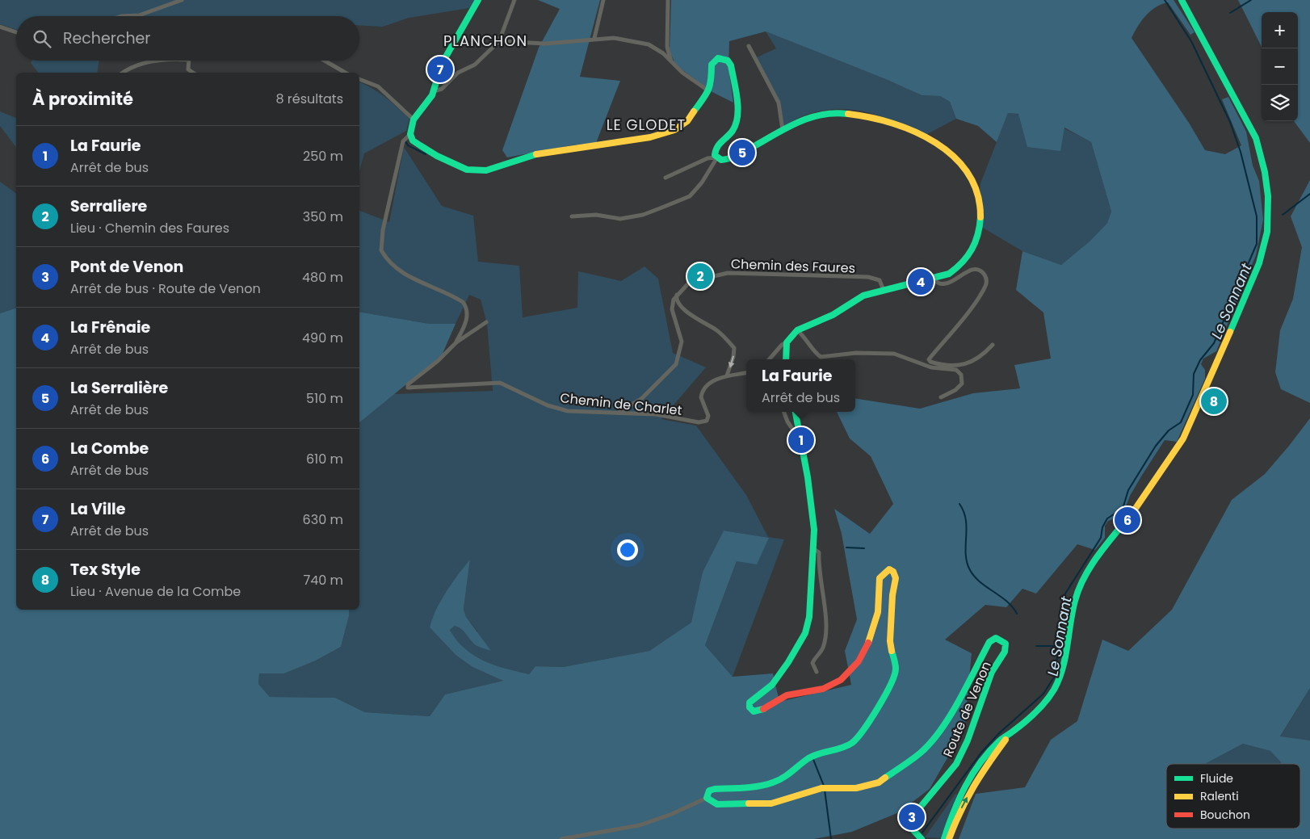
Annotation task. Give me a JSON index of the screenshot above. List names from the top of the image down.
{
  "streets": {
    "street": ["Chemin des Faures", "Chemin de Charlet", "Route de Venon"]
  },
  "districts": ["PLANCHON", "LE GLODET"],
  "water": ["Le Sonnant"],
  "legend": ["Fluide", "Ralenti", "Bouchon"],
  "page": {
    "map_buttons": ["+", "−"],
    "search": "Rechercher",
    "pins": [
      "7",
      "5",
      "2",
      "4",
      "8",
      "1",
      "6",
      "3"
    ],
    "heading": ["À proximité", "8 résultats"],
    "list": [
      {
        "mark": "1",
        "name": "La Faurie",
        "note": "Arrêt de bus",
        "value": "250 m"
      },
      {
        "mark": "2",
        "name": "Serraliere",
        "note": "Lieu · Chemin des Faures",
        "value": "350 m"
      },
      {
        "mark": "3",
        "name": "Pont de Venon",
        "note": "Arrêt de bus · Route de Venon",
        "value": "480 m"
      },
      {
        "mark": "4",
        "name": "La Frênaie",
        "note": "Arrêt de bus",
        "value": "490 m"
      },
      {
        "mark": "5",
        "name": "La Serralière",
        "note": "Arrêt de bus",
        "value": "510 m"
      },
      {
        "mark": "6",
        "name": "La Combe",
        "note": "Arrêt de bus",
        "value": "610 m"
      },
      {
        "mark": "7",
        "name": "La Ville",
        "note": "Arrêt de bus",
        "value": "630 m"
      },
      {
        "mark": "8",
        "name": "Tex Style",
        "note": "Lieu · Avenue de la Combe",
        "value": "740 m"
      }
    ],
    "popup": ["La Faurie", "Arrêt de bus"]
  }
}
